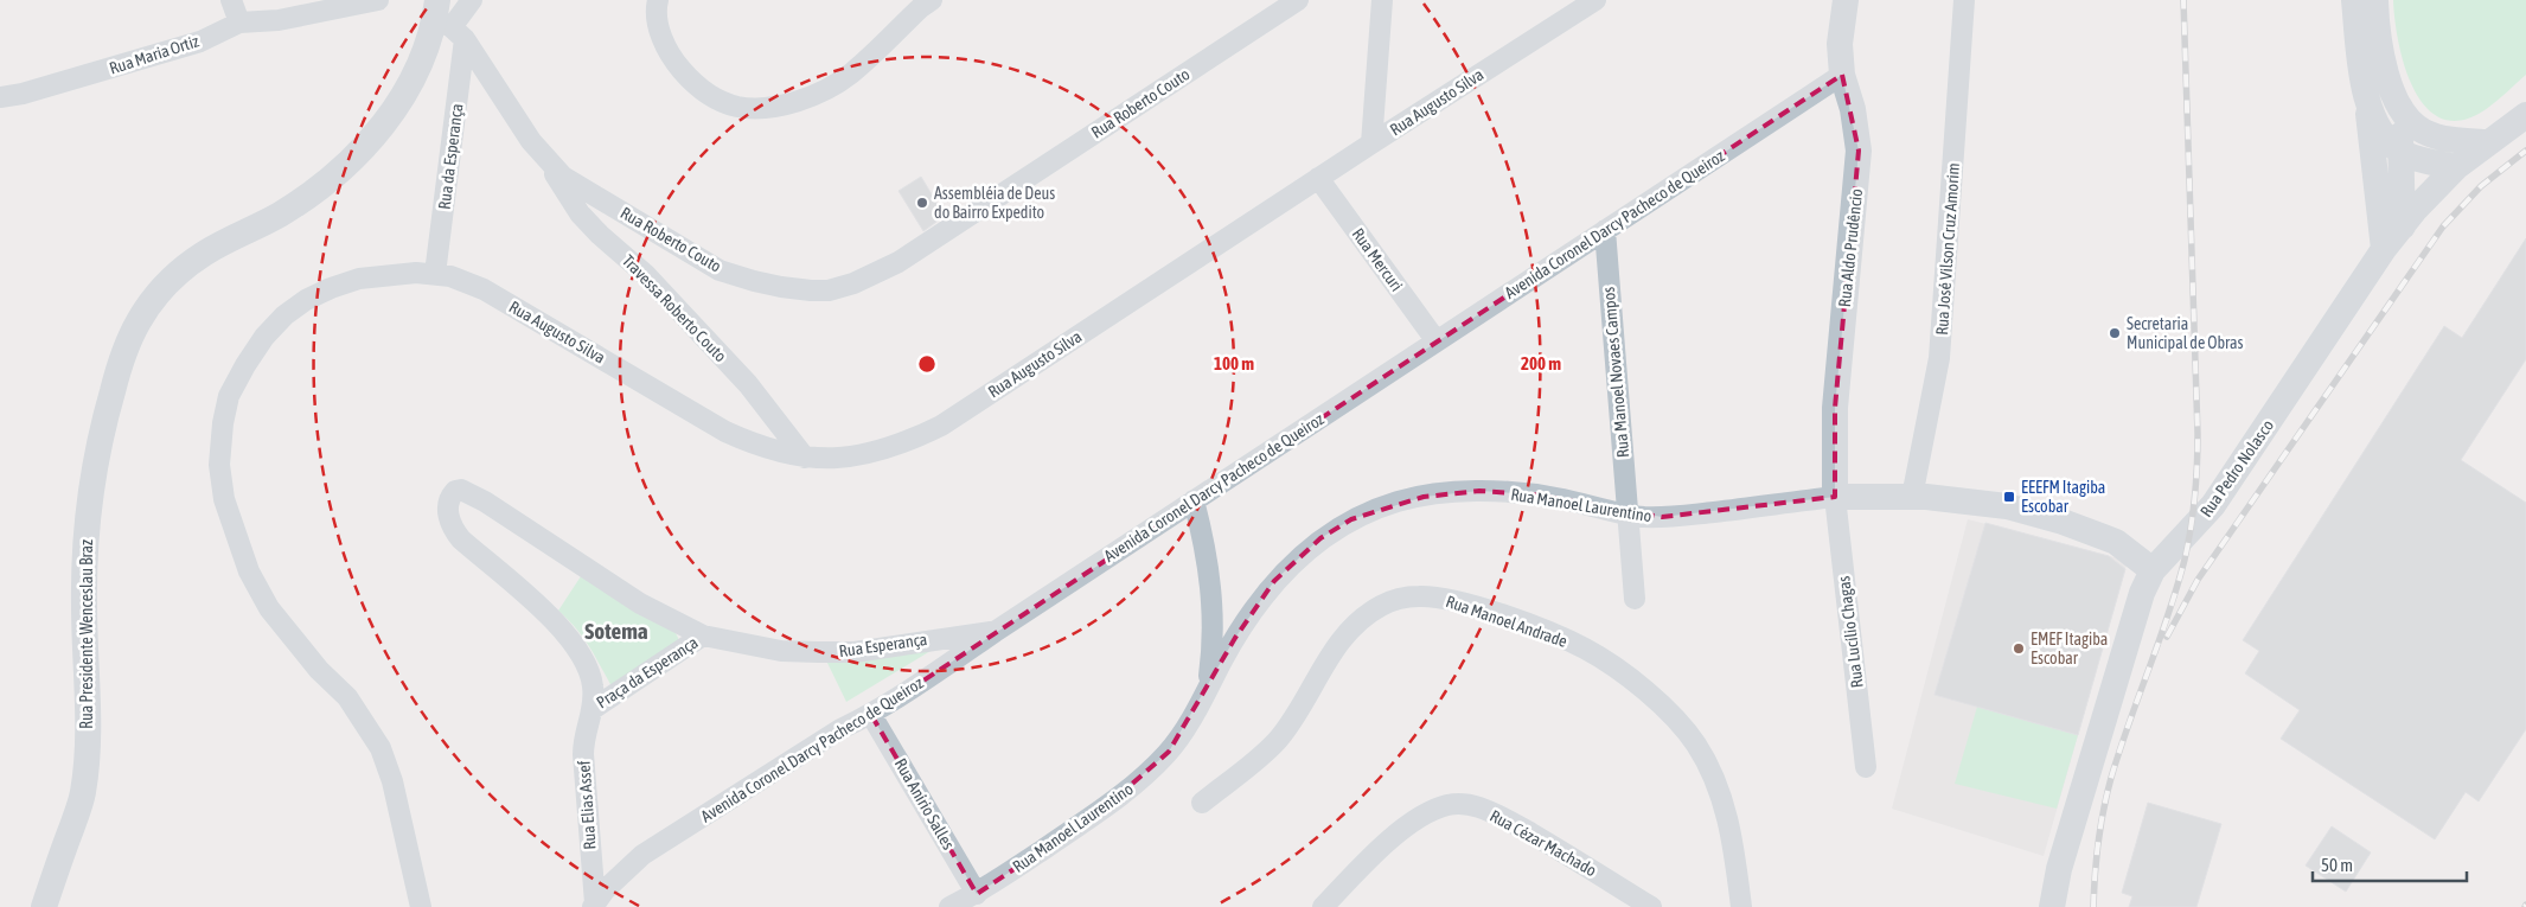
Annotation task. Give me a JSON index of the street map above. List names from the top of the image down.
{
  "streets": {
    "street": [
      "Rua Maria Ortiz",
      "Rua Augusto Silva",
      "Rua Roberto Couto",
      "Rua da Esperança",
      "Avenida Coronel Darcy Pacheco de Queiroz",
      "Rua Aldo Prudêncio",
      "Rua José Vilson Cruz Amorim",
      "Rua Mercuri",
      "Travessa Roberto Couto",
      "Rua Manoel Novaes Campos",
      "Rua Pedro Nolasco",
      "Rua Manoel Laurentino",
      "Rua Manoel Andrade",
      "Rua Lucílio Chagas",
      "Rua Presidente Wenceslau Braz",
      "Rua Esperança",
      "Praça da Esperança",
      "Rua Anírio Salles",
      "Rua Elias Assef",
      "Rua Cézar Machado"
    ]
  },
  "crossings": [
    ["Rua Augusto Silva", "Rua da Esperança"],
    ["Rua Augusto Silva", "Rua Mercuri"],
    ["Rua Augusto Silva", "Travessa Roberto Couto"],
    ["Rua Roberto Couto", "Rua da Esperança"],
    ["Rua Roberto Couto", "Travessa Roberto Couto"],
    ["Rua Roberto Couto", "Rua Presidente Wenceslau Braz"],
    ["Rua da Esperança", "Rua Presidente Wenceslau Braz"],
    ["Avenida Coronel Darcy Pacheco de Queiroz", "Rua Aldo Prudêncio"],
    ["Avenida Coronel Darcy Pacheco de Queiroz", "Rua Mercuri"],
    ["Avenida Coronel Darcy Pacheco de Queiroz", "Rua Manoel Novaes Campos"],
    ["Avenida Coronel Darcy Pacheco de Queiroz", "Rua Esperança"],
    ["Avenida Coronel Darcy Pacheco de Queiroz", "Rua Anírio Salles"],
    ["Avenida Coronel Darcy Pacheco de Queiroz", "Rua Elias Assef"],
    ["Rua Aldo Prudêncio", "Rua Manoel Laurentino"],
    ["Rua Aldo Prudêncio", "Rua Lucílio Chagas"],
    ["Rua José Vilson Cruz Amorim", "Rua Manoel Laurentino"],
    ["Rua Manoel Novaes Campos", "Rua Manoel Laurentino"],
    ["Rua Pedro Nolasco", "Rua Manoel Laurentino"],
    ["Rua Manoel Laurentino", "Rua Lucílio Chagas"],
    ["Rua Manoel Laurentino", "Rua Anírio Salles"],
    ["Rua Esperança", "Praça da Esperança"],
    ["Praça da Esperança", "Rua Elias Assef"]
  ],
  "districts": ["Sotema"],
  "places": {
    "other": ["Assembléia de Deus do Bairro Expedito", "Secretaria Municipal de Obras", "EMEF Itagiba Escobar"],
    "transit": ["EEEFM Itagiba Escobar"]
  },
  "scale_bar": "50 m",
  "rings": ["100 m", "200 m"]
}
